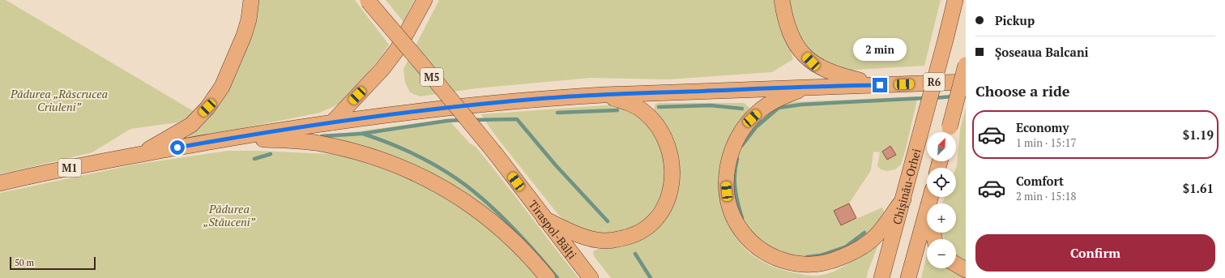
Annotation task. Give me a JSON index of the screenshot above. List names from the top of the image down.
{
  "streets": {
    "highway": [
      "M5",
      "R6",
      "M1",
      "Chișinău-Orhei",
      "Tiraspol-Bălți"
    ]
  },
  "parks": ["Pădurea „Răscrucea Criuleni”", "Pădurea „Stăuceni”"],
  "scale_bar": "50 m",
  "north": "top right",
  "page": {
    "banner": ["Pickup", "Șoseaua Balcani"],
    "bubble": "2 min",
    "heading": "Choose a ride",
    "list": [
      {
        "name": "Economy",
        "note": "1 min · 15:17",
        "value": "$1.19"
      },
      {
        "name": "Comfort",
        "note": "2 min · 15:18",
        "value": "$1.61"
      }
    ],
    "map_buttons": ["+", "−"],
    "buttons": "Confirm",
    "scale": "50 m"
  }
}
